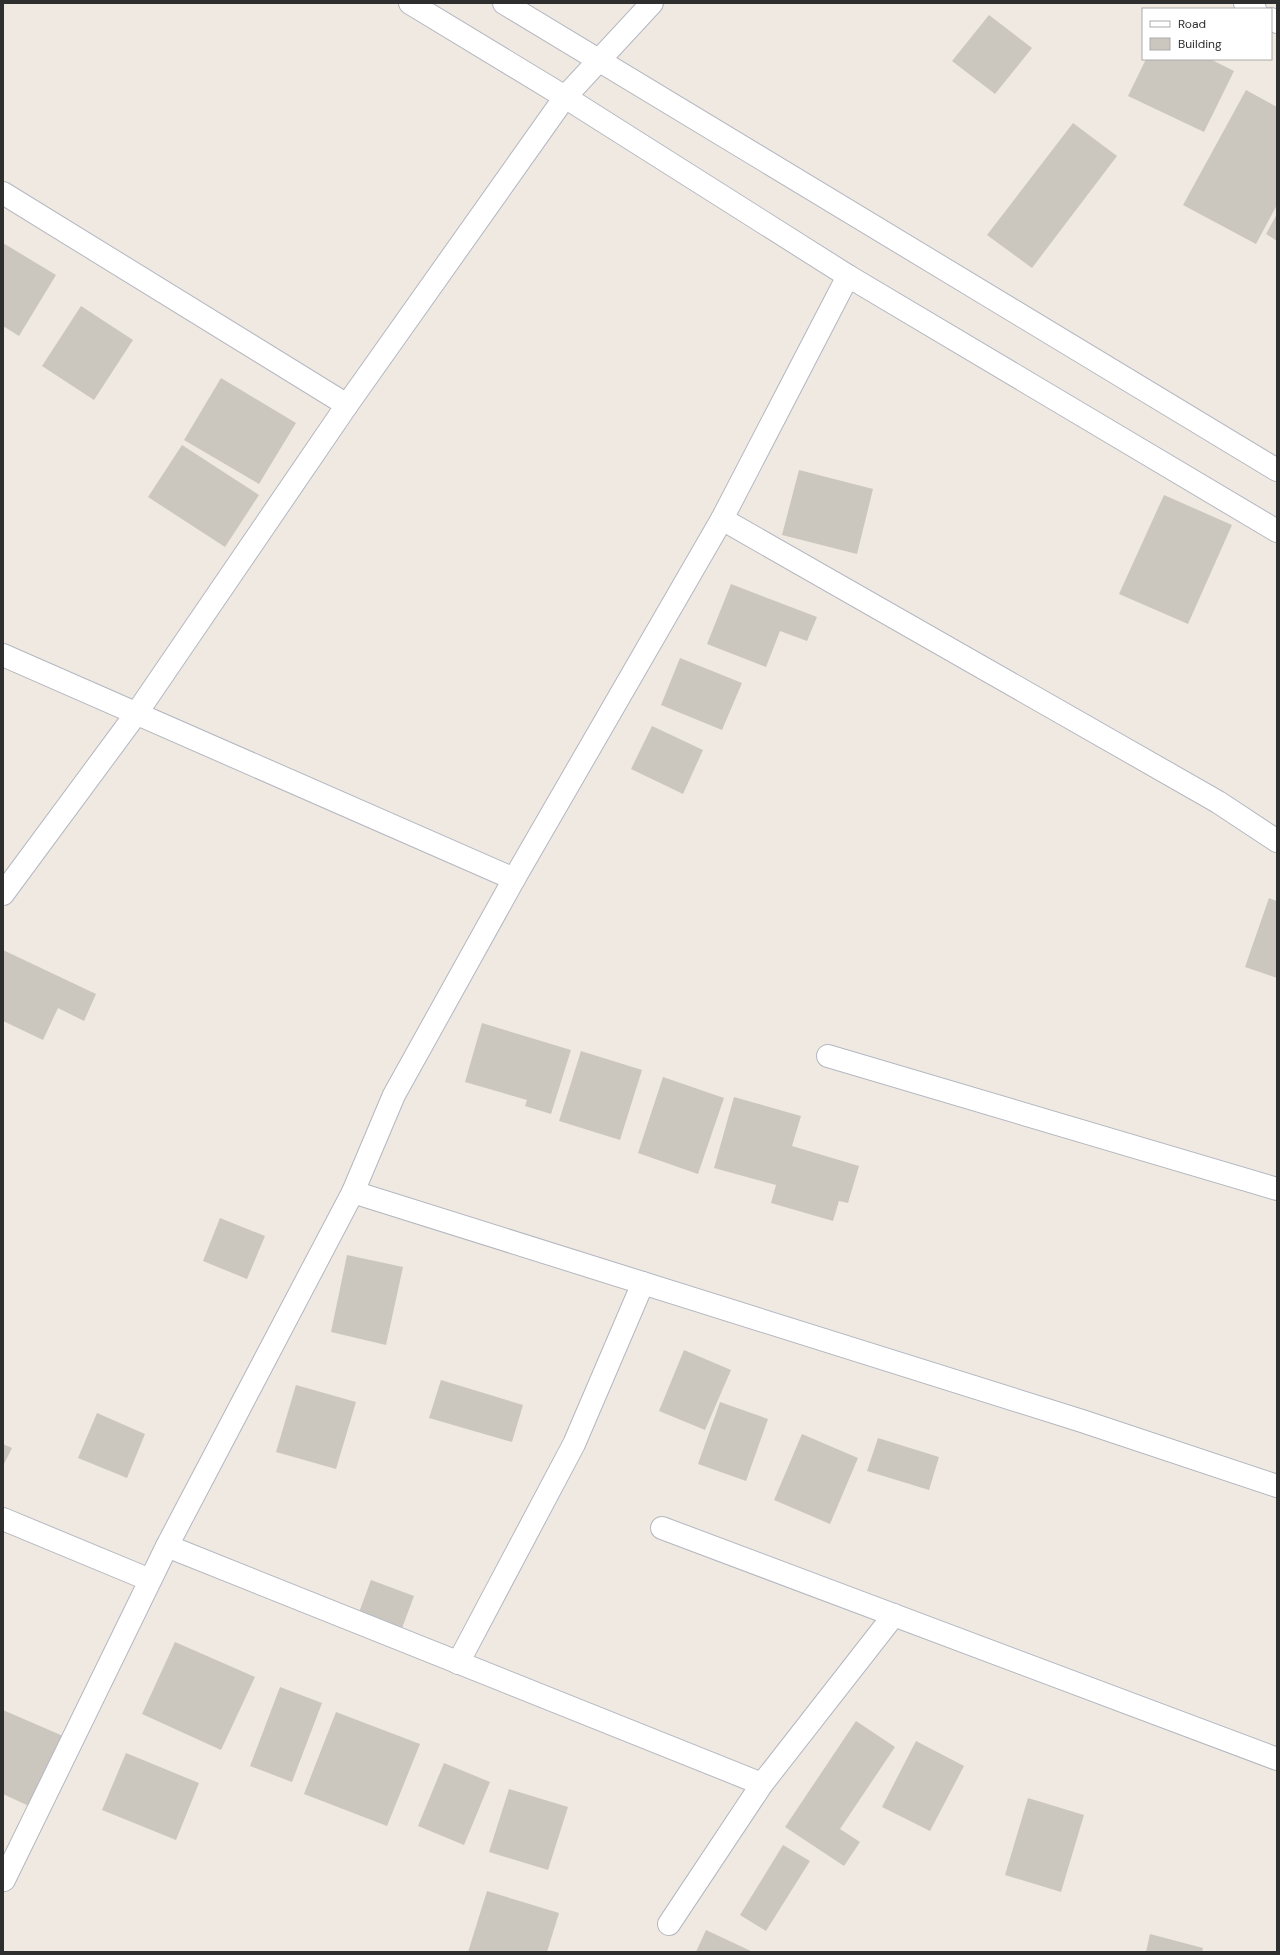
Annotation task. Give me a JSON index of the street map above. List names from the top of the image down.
{
  "legend": ["Road", "Building"]
}
